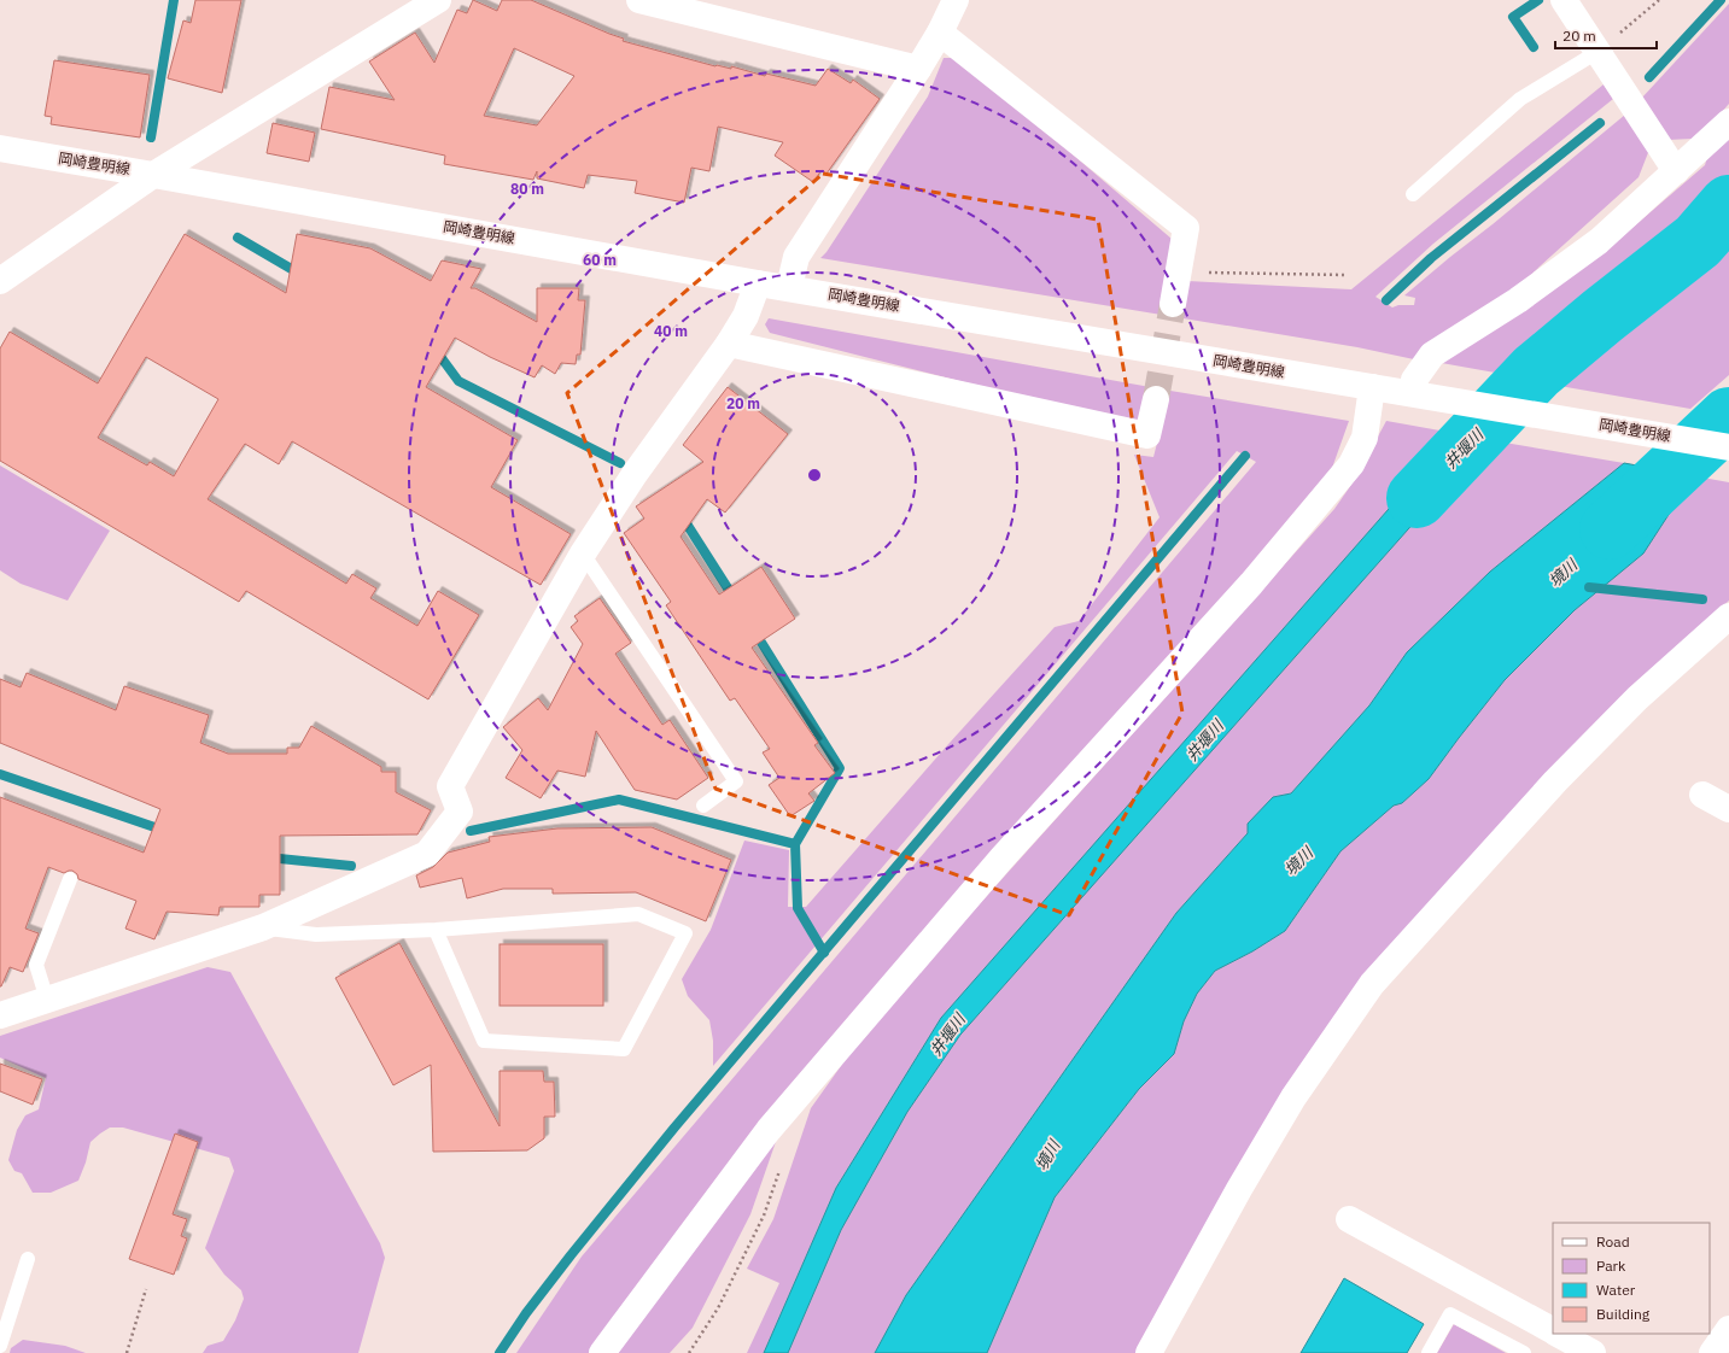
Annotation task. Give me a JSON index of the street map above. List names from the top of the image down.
{
  "streets": {
    "street": ["岡崎豊明線"]
  },
  "water": ["井堰川", "境川"],
  "legend": [
    "Road",
    "Park",
    "Water",
    "Building"
  ],
  "scale_bar": "20 m",
  "rings": [
    "80 m",
    "60 m",
    "40 m",
    "20 m"
  ]
}
